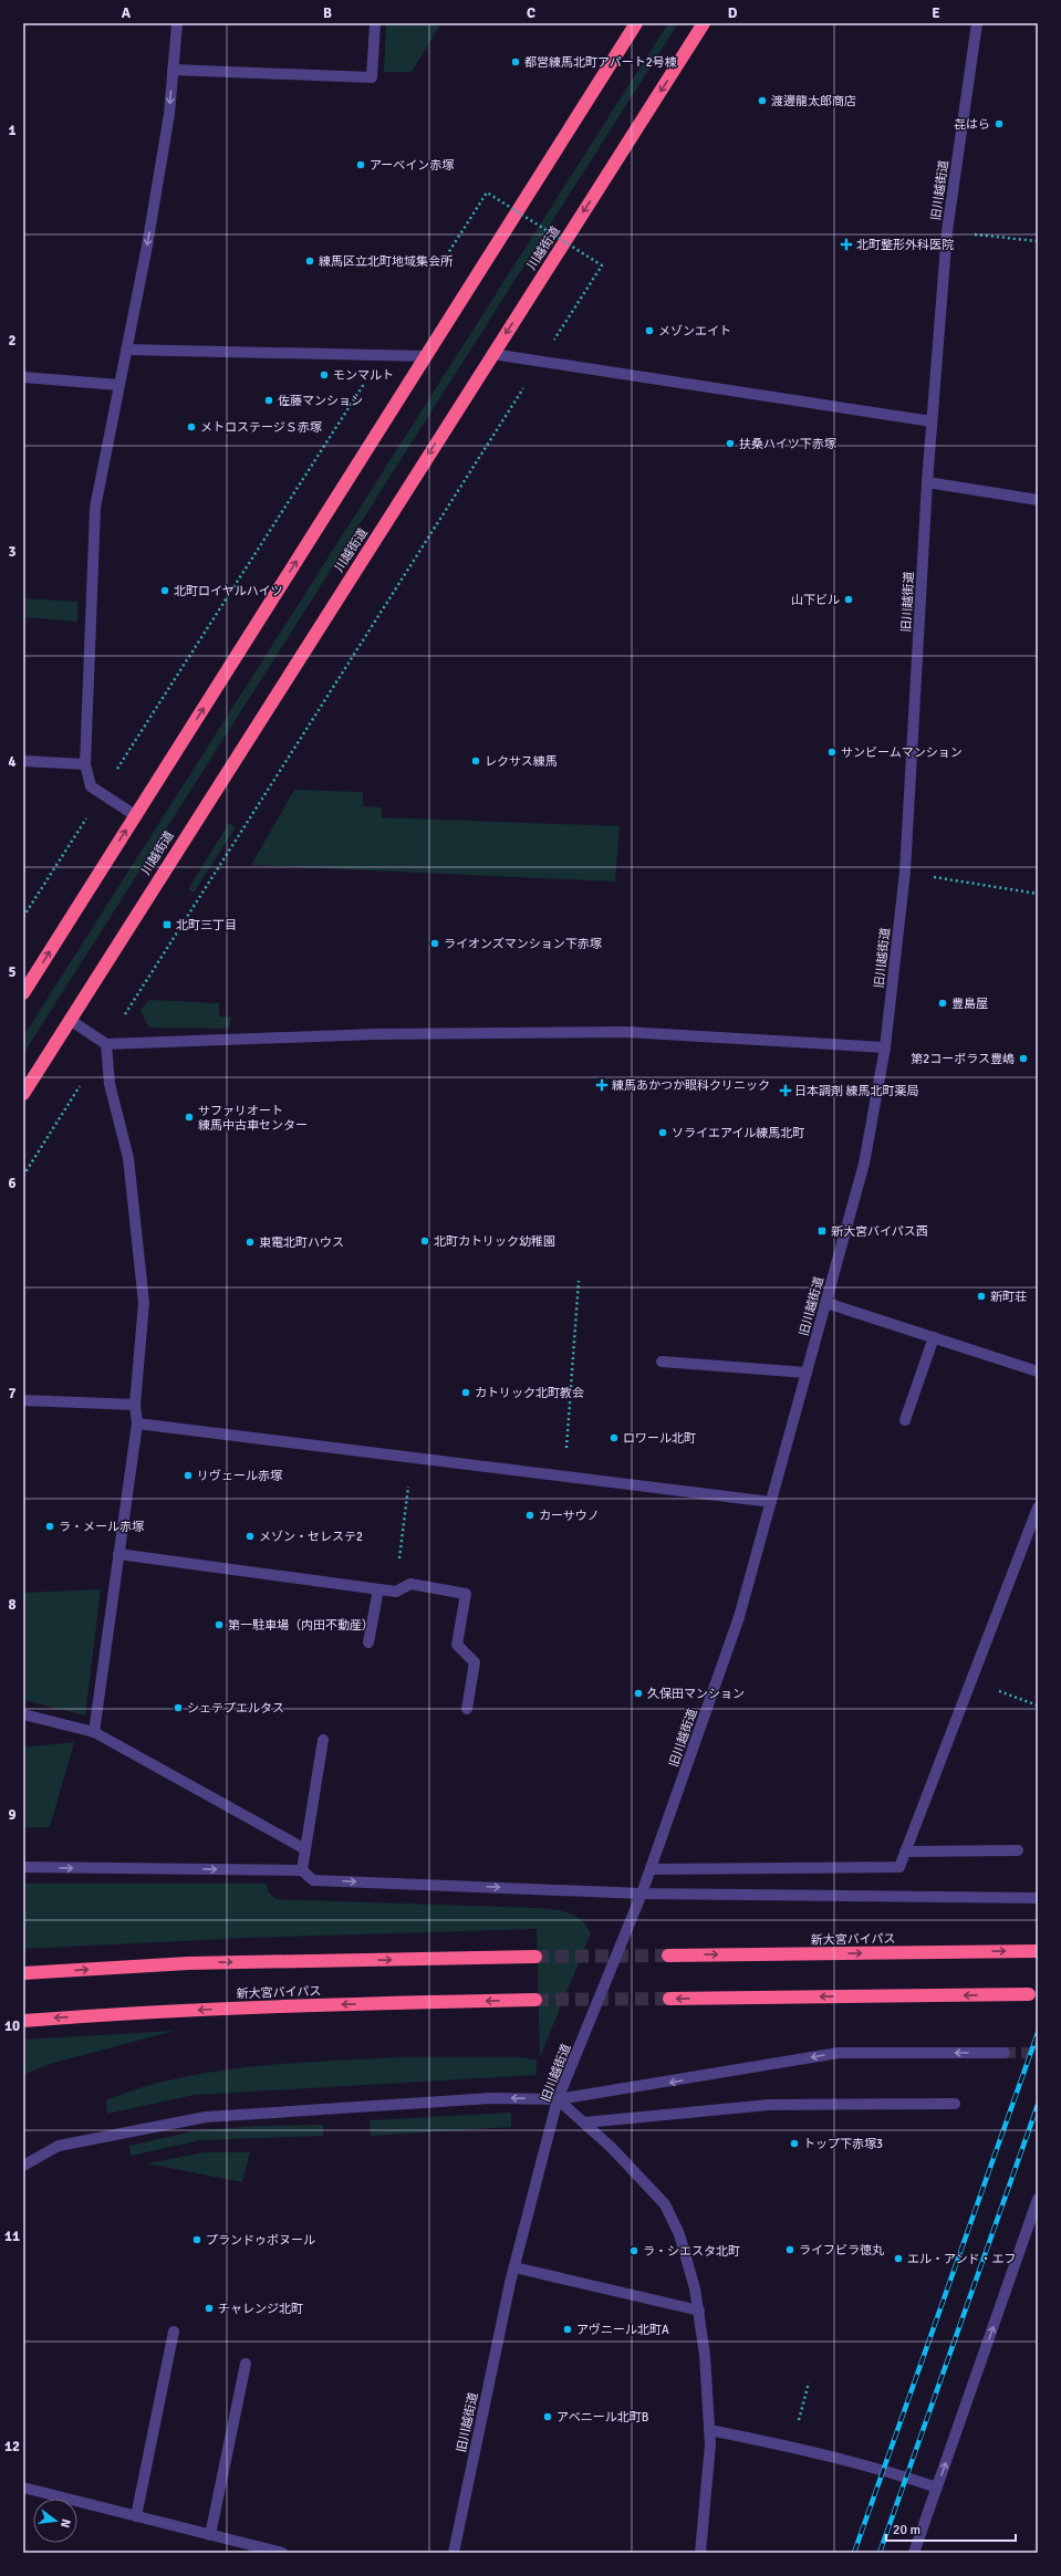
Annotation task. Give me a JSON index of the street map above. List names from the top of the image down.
{
  "streets": {
    "highway": ["川越街道", "新大宮バイパス"],
    "street": ["旧川越街道"]
  },
  "places": {
    "other": [
      "都営練馬北町アパート2号棟",
      "渡邊龍太郎商店",
      "㐂はら",
      "アーベイン赤塚",
      "練馬区立北町地域集会所",
      "メゾンエイト",
      "モンマルト",
      "佐藤マンション",
      "メトロステージＳ赤塚",
      "扶桑ハイツ下赤塚",
      "北町ロイヤルハイツ",
      "山下ビル",
      "サンビームマンション",
      "レクサス練馬",
      "ライオンズマンション下赤塚",
      "豊島屋",
      "第2コーポラス豊嶋",
      "サファリオート 練馬中古車センター",
      "ソライエアイル練馬北町",
      "北町カトリック幼稚園",
      "東電北町ハウス",
      "新町荘",
      "カトリック北町教会",
      "ロワール北町",
      "リヴェール赤塚",
      "カーサウノ",
      "ラ・メール赤塚",
      "メゾン・セレステ2",
      "第一駐車場（内田不動産）",
      "久保田マンション",
      "シェテプエルタス",
      "トップ下赤塚3",
      "プランドゥボヌール",
      "ライフビラ徳丸",
      "ラ・シエスタ北町",
      "エル・アンド・エフ",
      "チャレンジ北町",
      "アヴニール北町A",
      "アベニール北町B"
    ],
    "health": ["北町整形外科医院", "練馬あかつか眼科クリニック", "日本調剤 練馬北町薬局"],
    "transit": ["北町三丁目", "新大宮バイパス西"]
  },
  "scale_bar": "20 m",
  "north": "right",
  "grid": {
    "columns": [
      "A",
      "B",
      "C",
      "D",
      "E"
    ],
    "rows": [
      "1",
      "2",
      "3",
      "4",
      "5",
      "6",
      "7",
      "8",
      "9",
      "10",
      "11",
      "12"
    ]
  }
}
